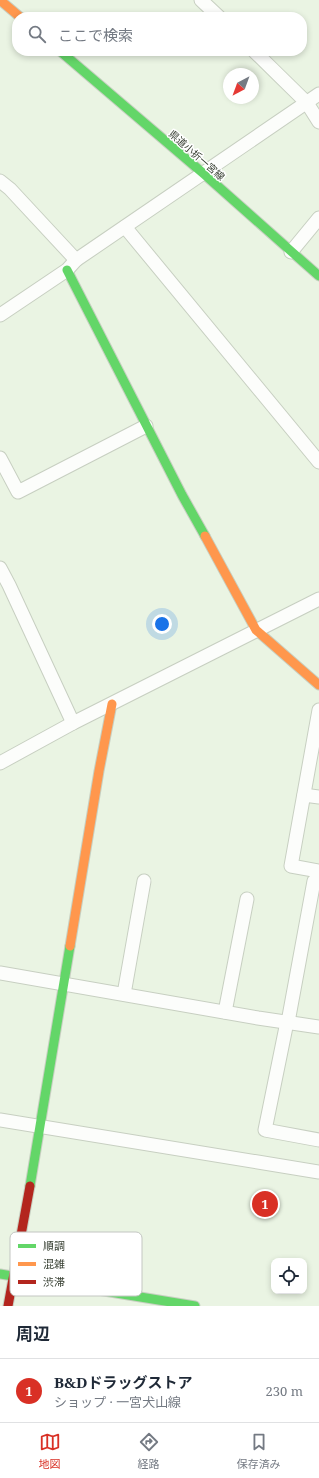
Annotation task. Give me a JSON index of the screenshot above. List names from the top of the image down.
{
  "streets": {
    "street": ["県道小折一宮線"]
  },
  "legend": ["順調", "混雑", "渋滞"],
  "north": "bottom left",
  "page": {
    "search": "ここで検索",
    "pins": "1",
    "heading": "周辺",
    "list": [
      {
        "mark": "1",
        "name": "B&Dドラッグストア",
        "note": "ショップ · 一宮犬山線",
        "value": "230 m"
      }
    ],
    "nav": ["地図", "経路", "保存済み"]
  }
}
